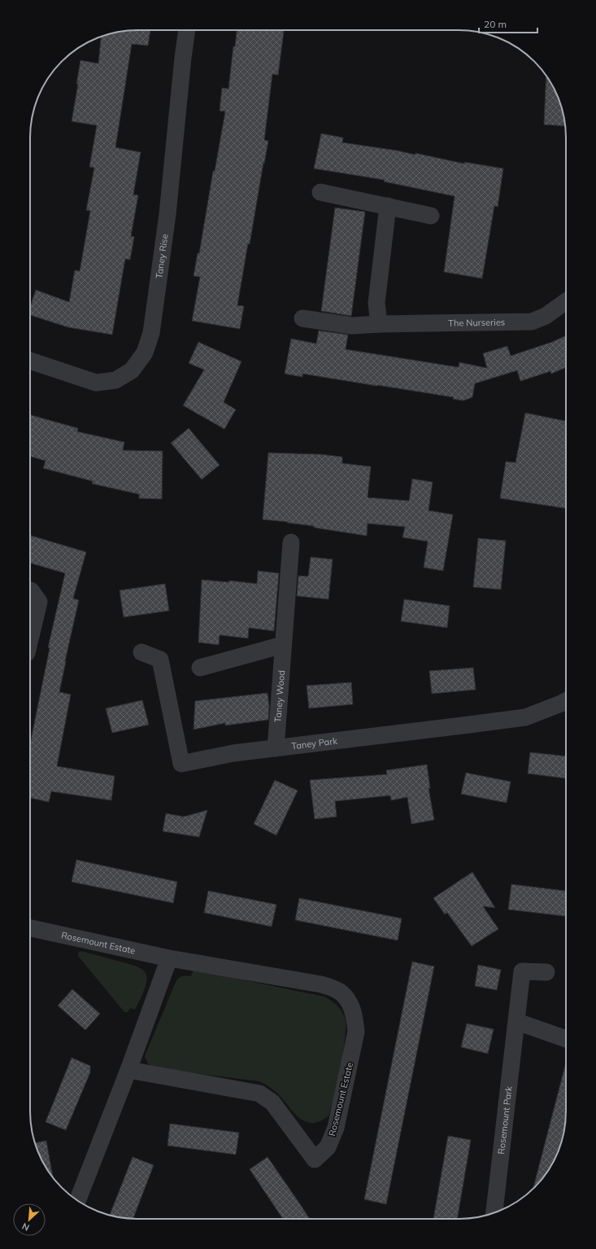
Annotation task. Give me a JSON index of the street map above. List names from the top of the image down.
{
  "streets": {
    "street": [
      "Taney Rise",
      "The Nurseries",
      "Taney Wood",
      "Taney Park",
      "Rosemount Estate",
      "Rosemount Park"
    ]
  },
  "crossings": [
    ["Taney Wood", "Taney Park"]
  ],
  "scale_bar": "20 m",
  "north": "bottom left"
}
